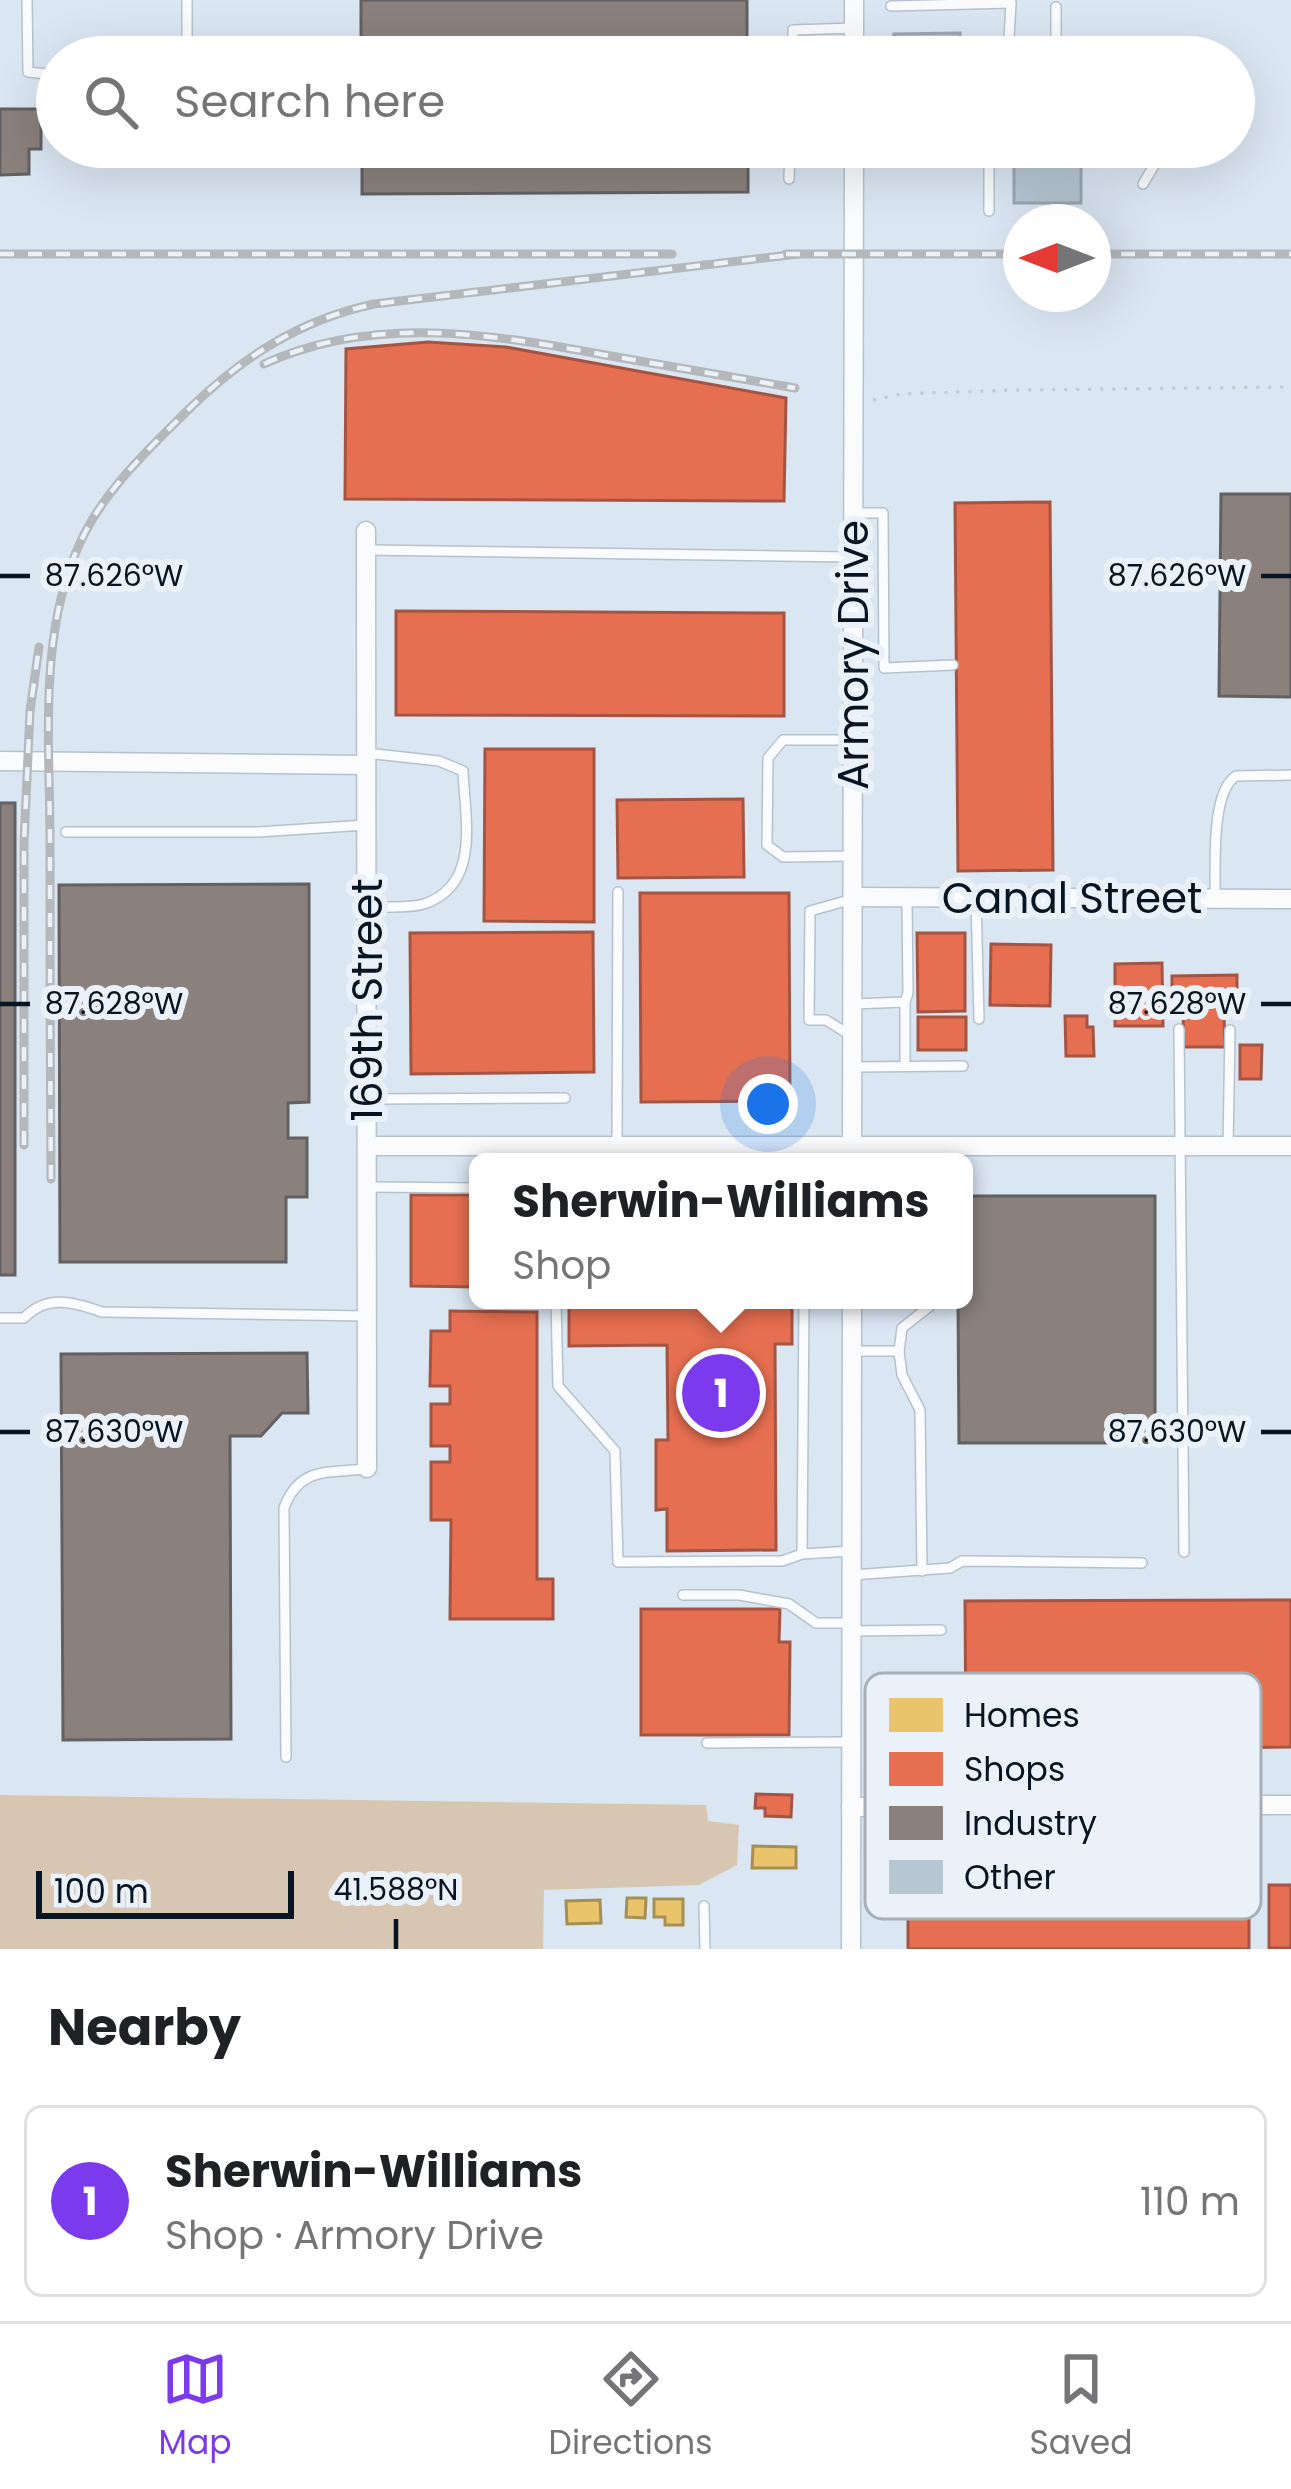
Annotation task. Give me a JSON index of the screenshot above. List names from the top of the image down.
{
  "streets": {
    "street": ["Armory Drive", "Canal Street", "169th Street"]
  },
  "crossings": [
    ["Armory Drive", "Canal Street"]
  ],
  "legend": [
    "Homes",
    "Shops",
    "Industry",
    "Other"
  ],
  "scale_bar": "100 m",
  "north": "left",
  "page": {
    "search": "Search here",
    "popup": ["Sherwin-Williams", "Shop"],
    "pins": "1",
    "scale": "100 m",
    "heading": "Nearby",
    "list": [
      {
        "mark": "1",
        "name": "Sherwin-Williams",
        "note": "Shop · Armory Drive",
        "value": "110 m"
      }
    ],
    "nav": ["Map", "Directions", "Saved"]
  },
  "coordinates": [
    "87.626°W",
    "87.628°W",
    "87.630°W",
    "41.588°N"
  ]
}
